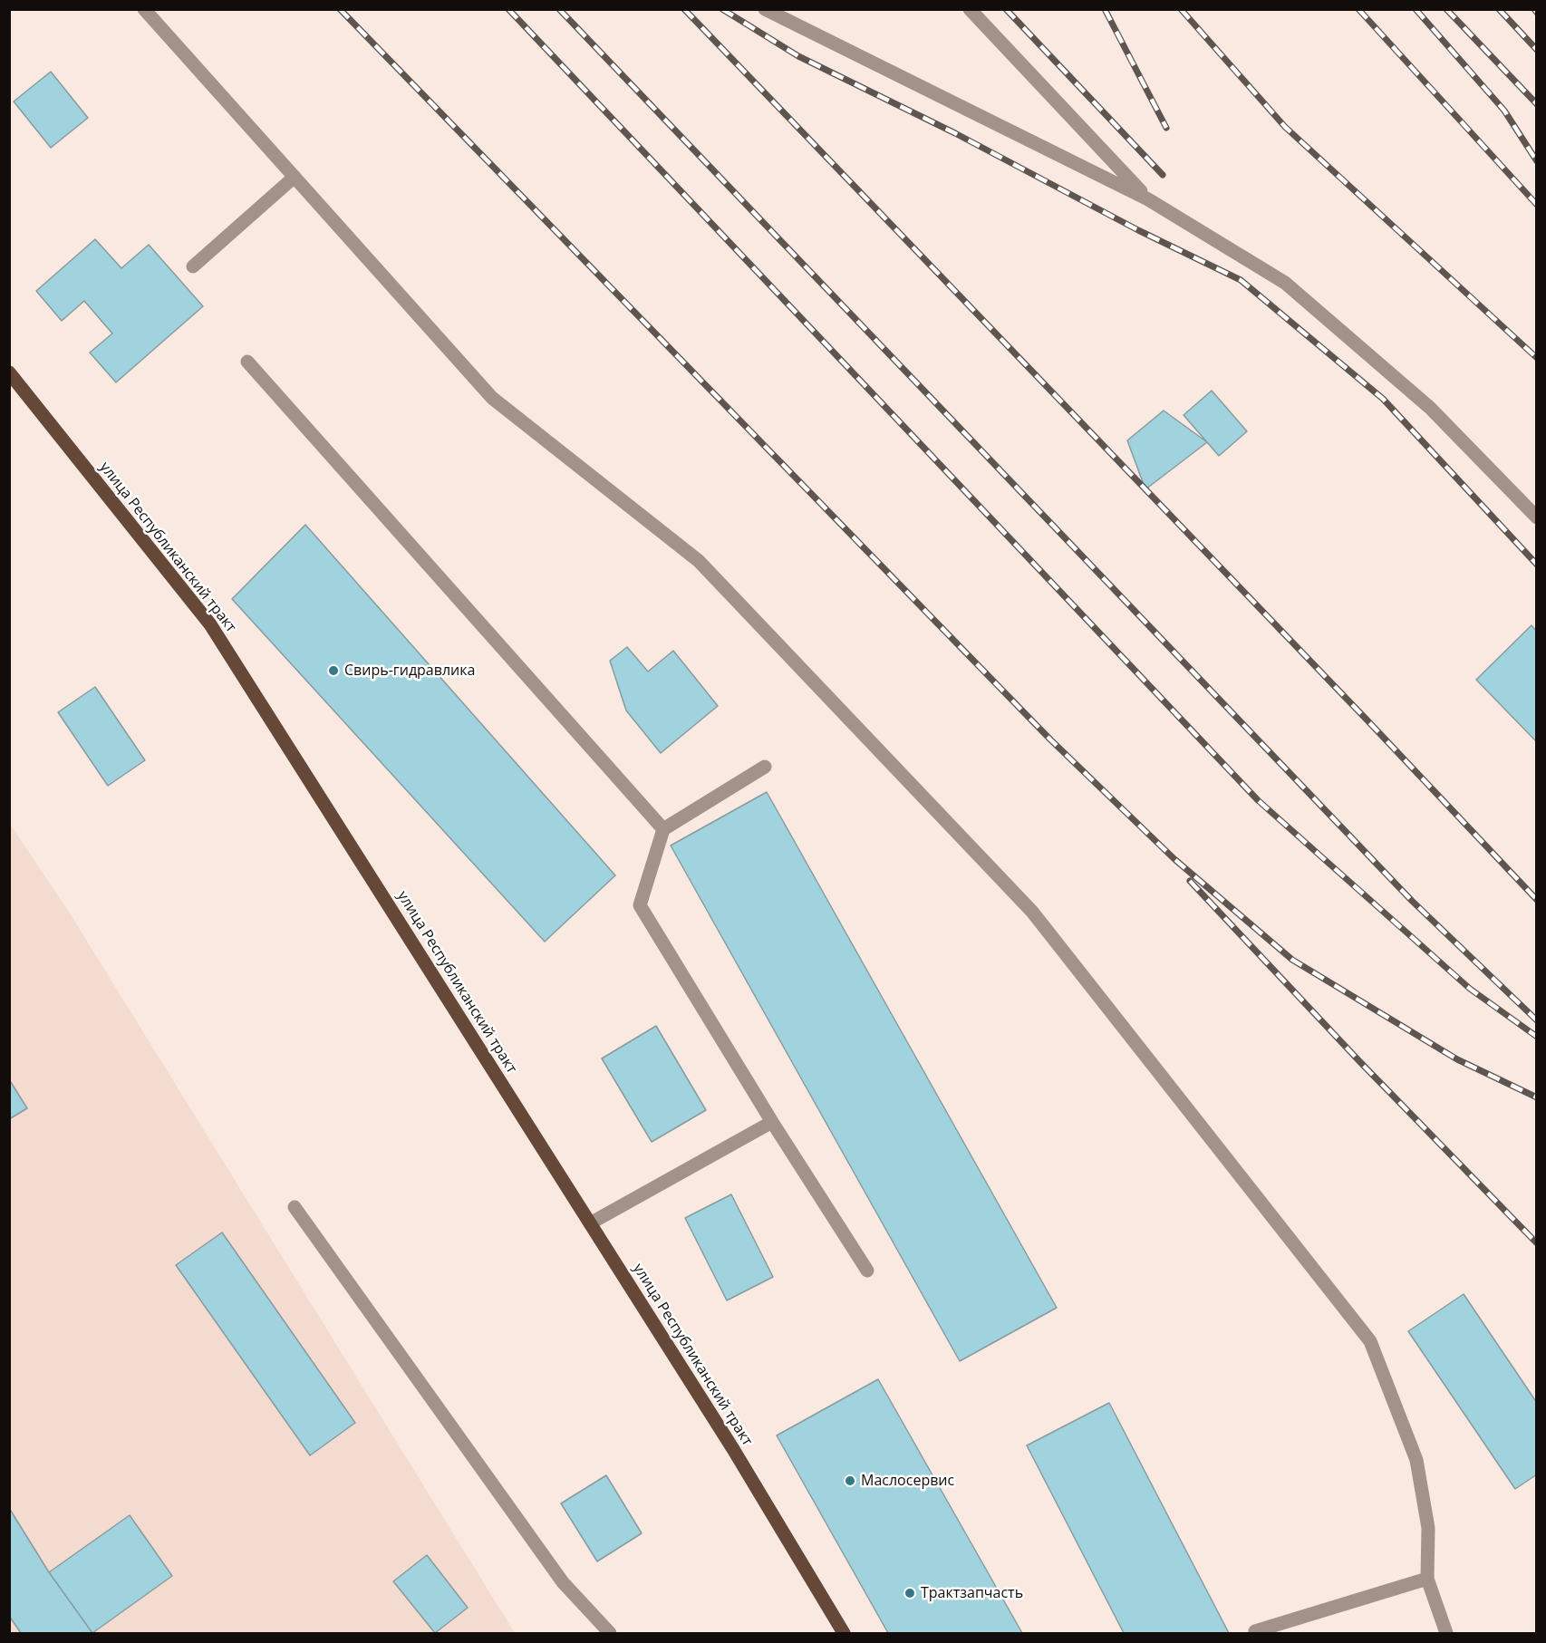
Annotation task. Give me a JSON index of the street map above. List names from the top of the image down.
{
  "streets": {
    "main road": ["улица Республиканский тракт"]
  },
  "places": ["Свирь-гидравлика", "Маслосервис", "Трактзапчасть"]
}
